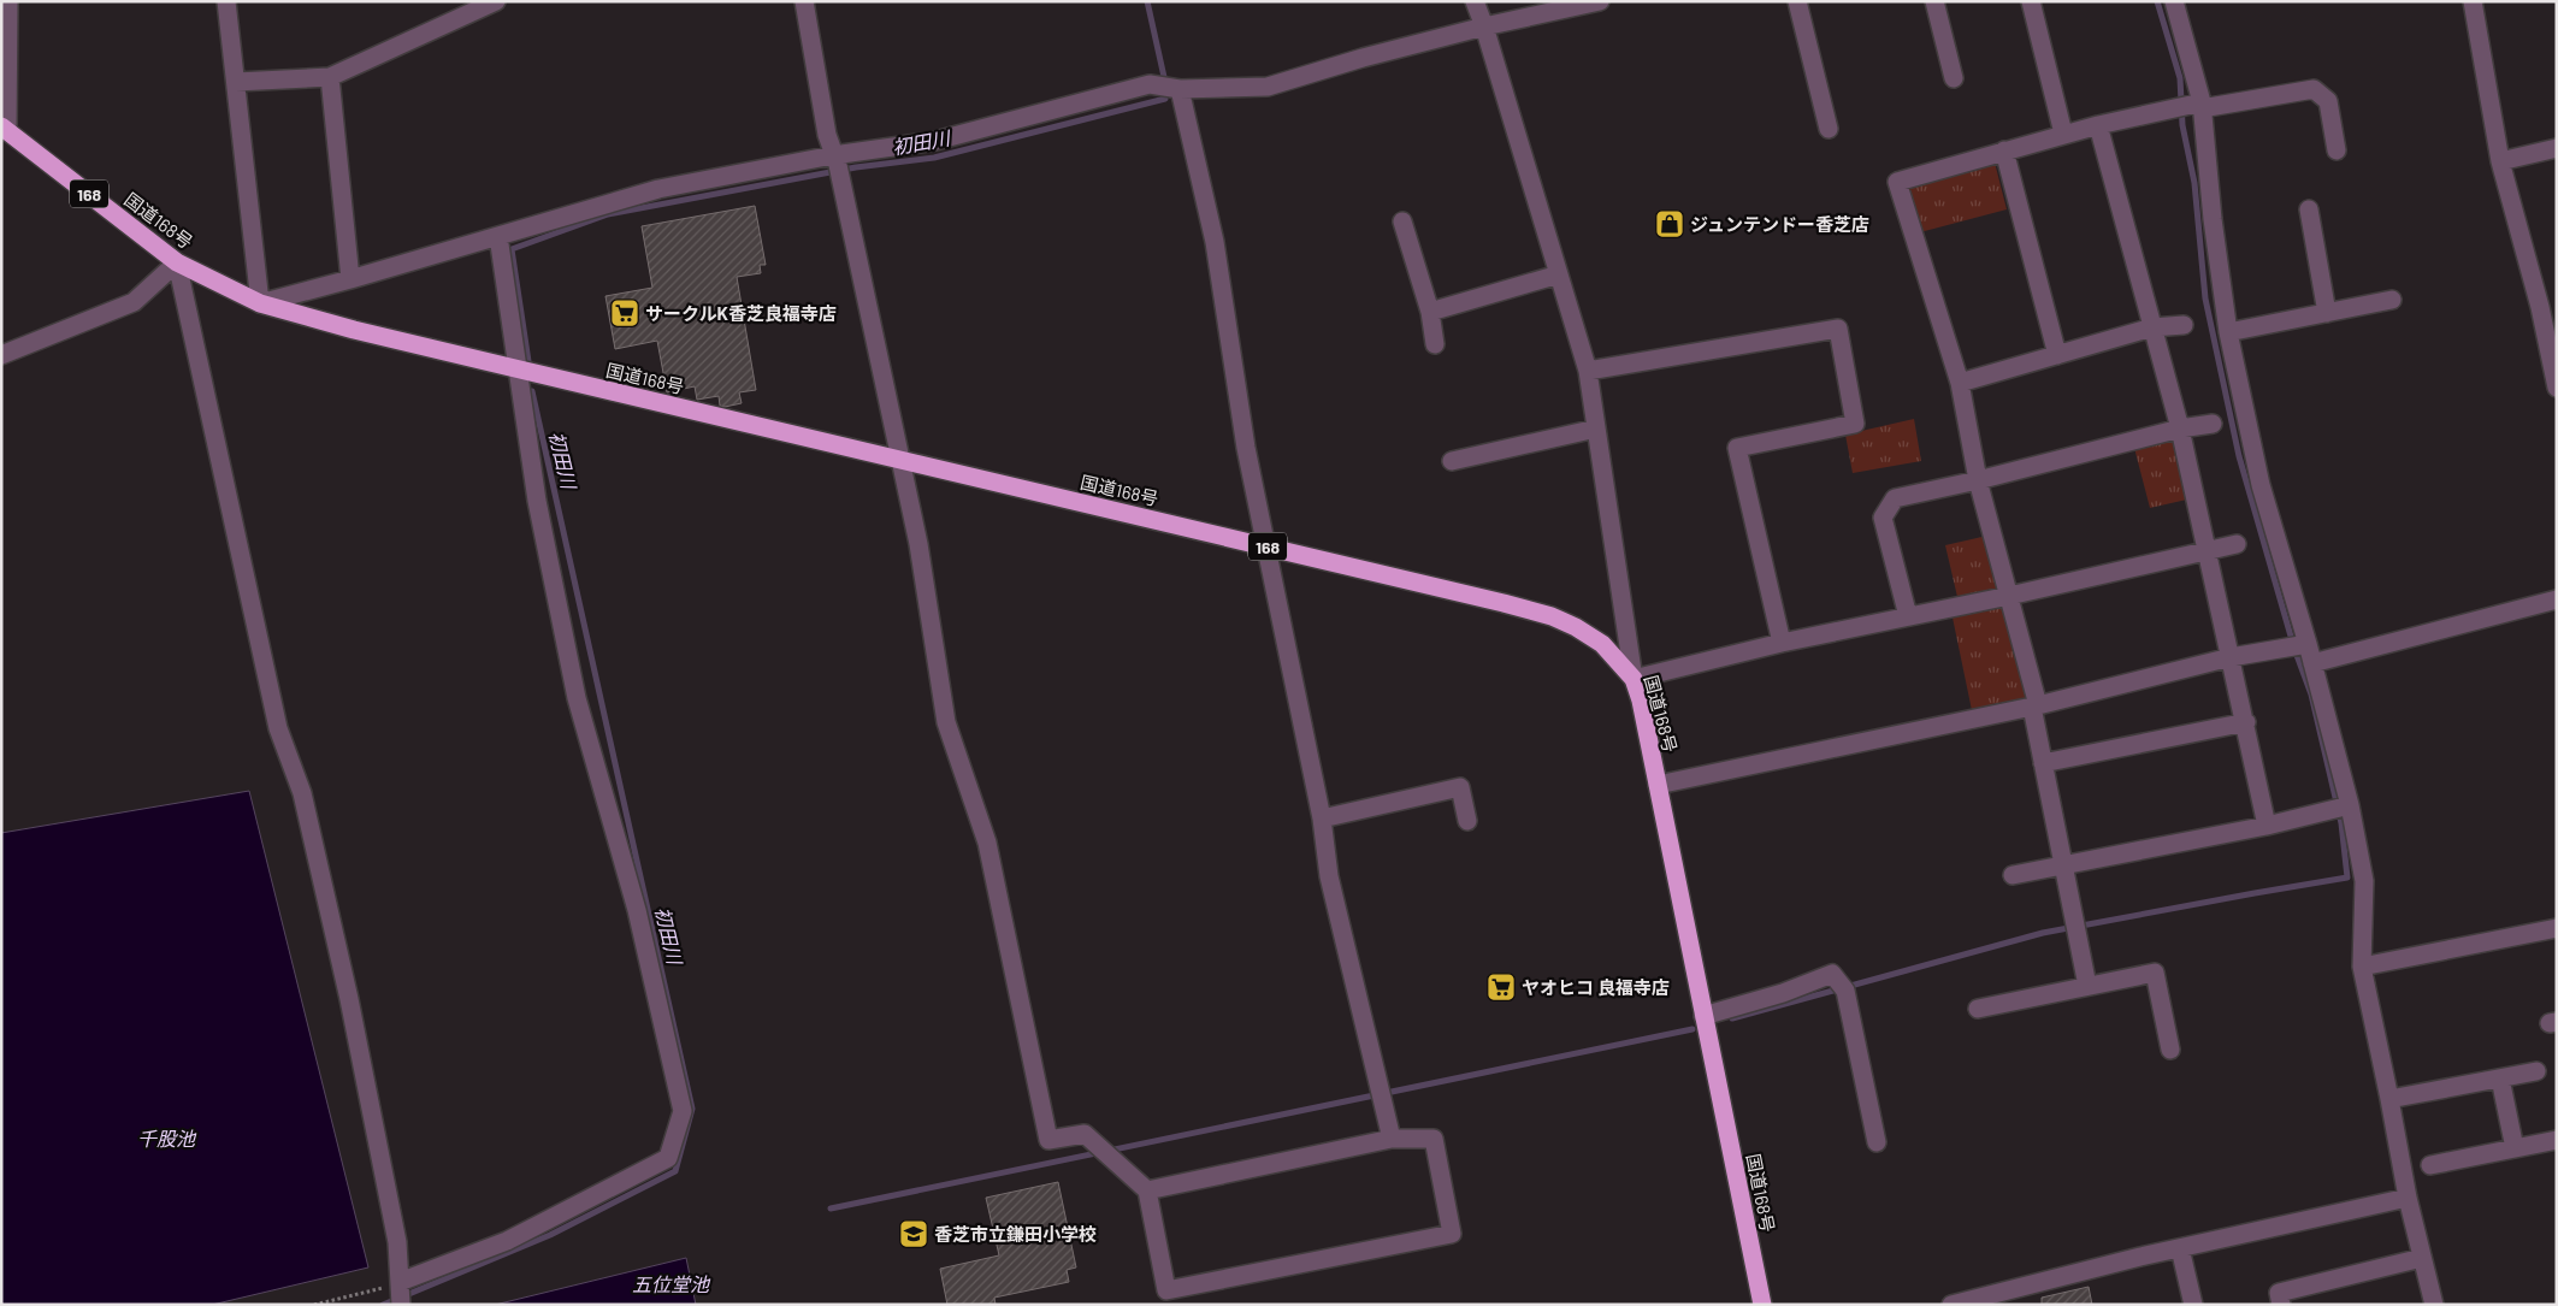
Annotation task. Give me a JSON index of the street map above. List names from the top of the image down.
{
  "streets": {
    "highway": ["168", "国道168号"]
  },
  "water": ["初田川", "千股池", "五位堂池"],
  "places": {
    "shop": ["ジュンテンドー香芝店"],
    "supermarket": ["サークルK香芝良福寺店", "ヤオヒコ 良福寺店"],
    "school or university": ["香芝市立鎌田小学校"]
  }
}
